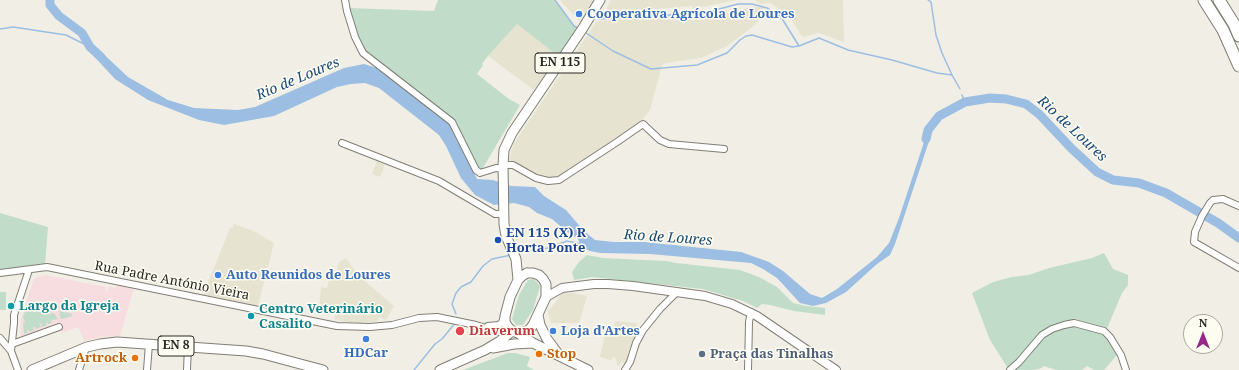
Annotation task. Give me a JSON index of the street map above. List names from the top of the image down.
{
  "streets": {
    "main road": ["EN 115", "EN 8"],
    "street": ["Rua Padre António Vieira"]
  },
  "water": ["Rio de Loures"],
  "places": [
    "Cooperativa Agrícola de Loures",
    "EN 115 (X) R Horta Ponte",
    "Auto Reunidos de Loures",
    "Largo da Igreja",
    "Centro Veterinário Casalito",
    "Diaverum",
    "Loja d'Artes",
    "HDCar",
    "Stop",
    "Praça das Tinalhas",
    "Artrock"
  ],
  "north": "top"
}
